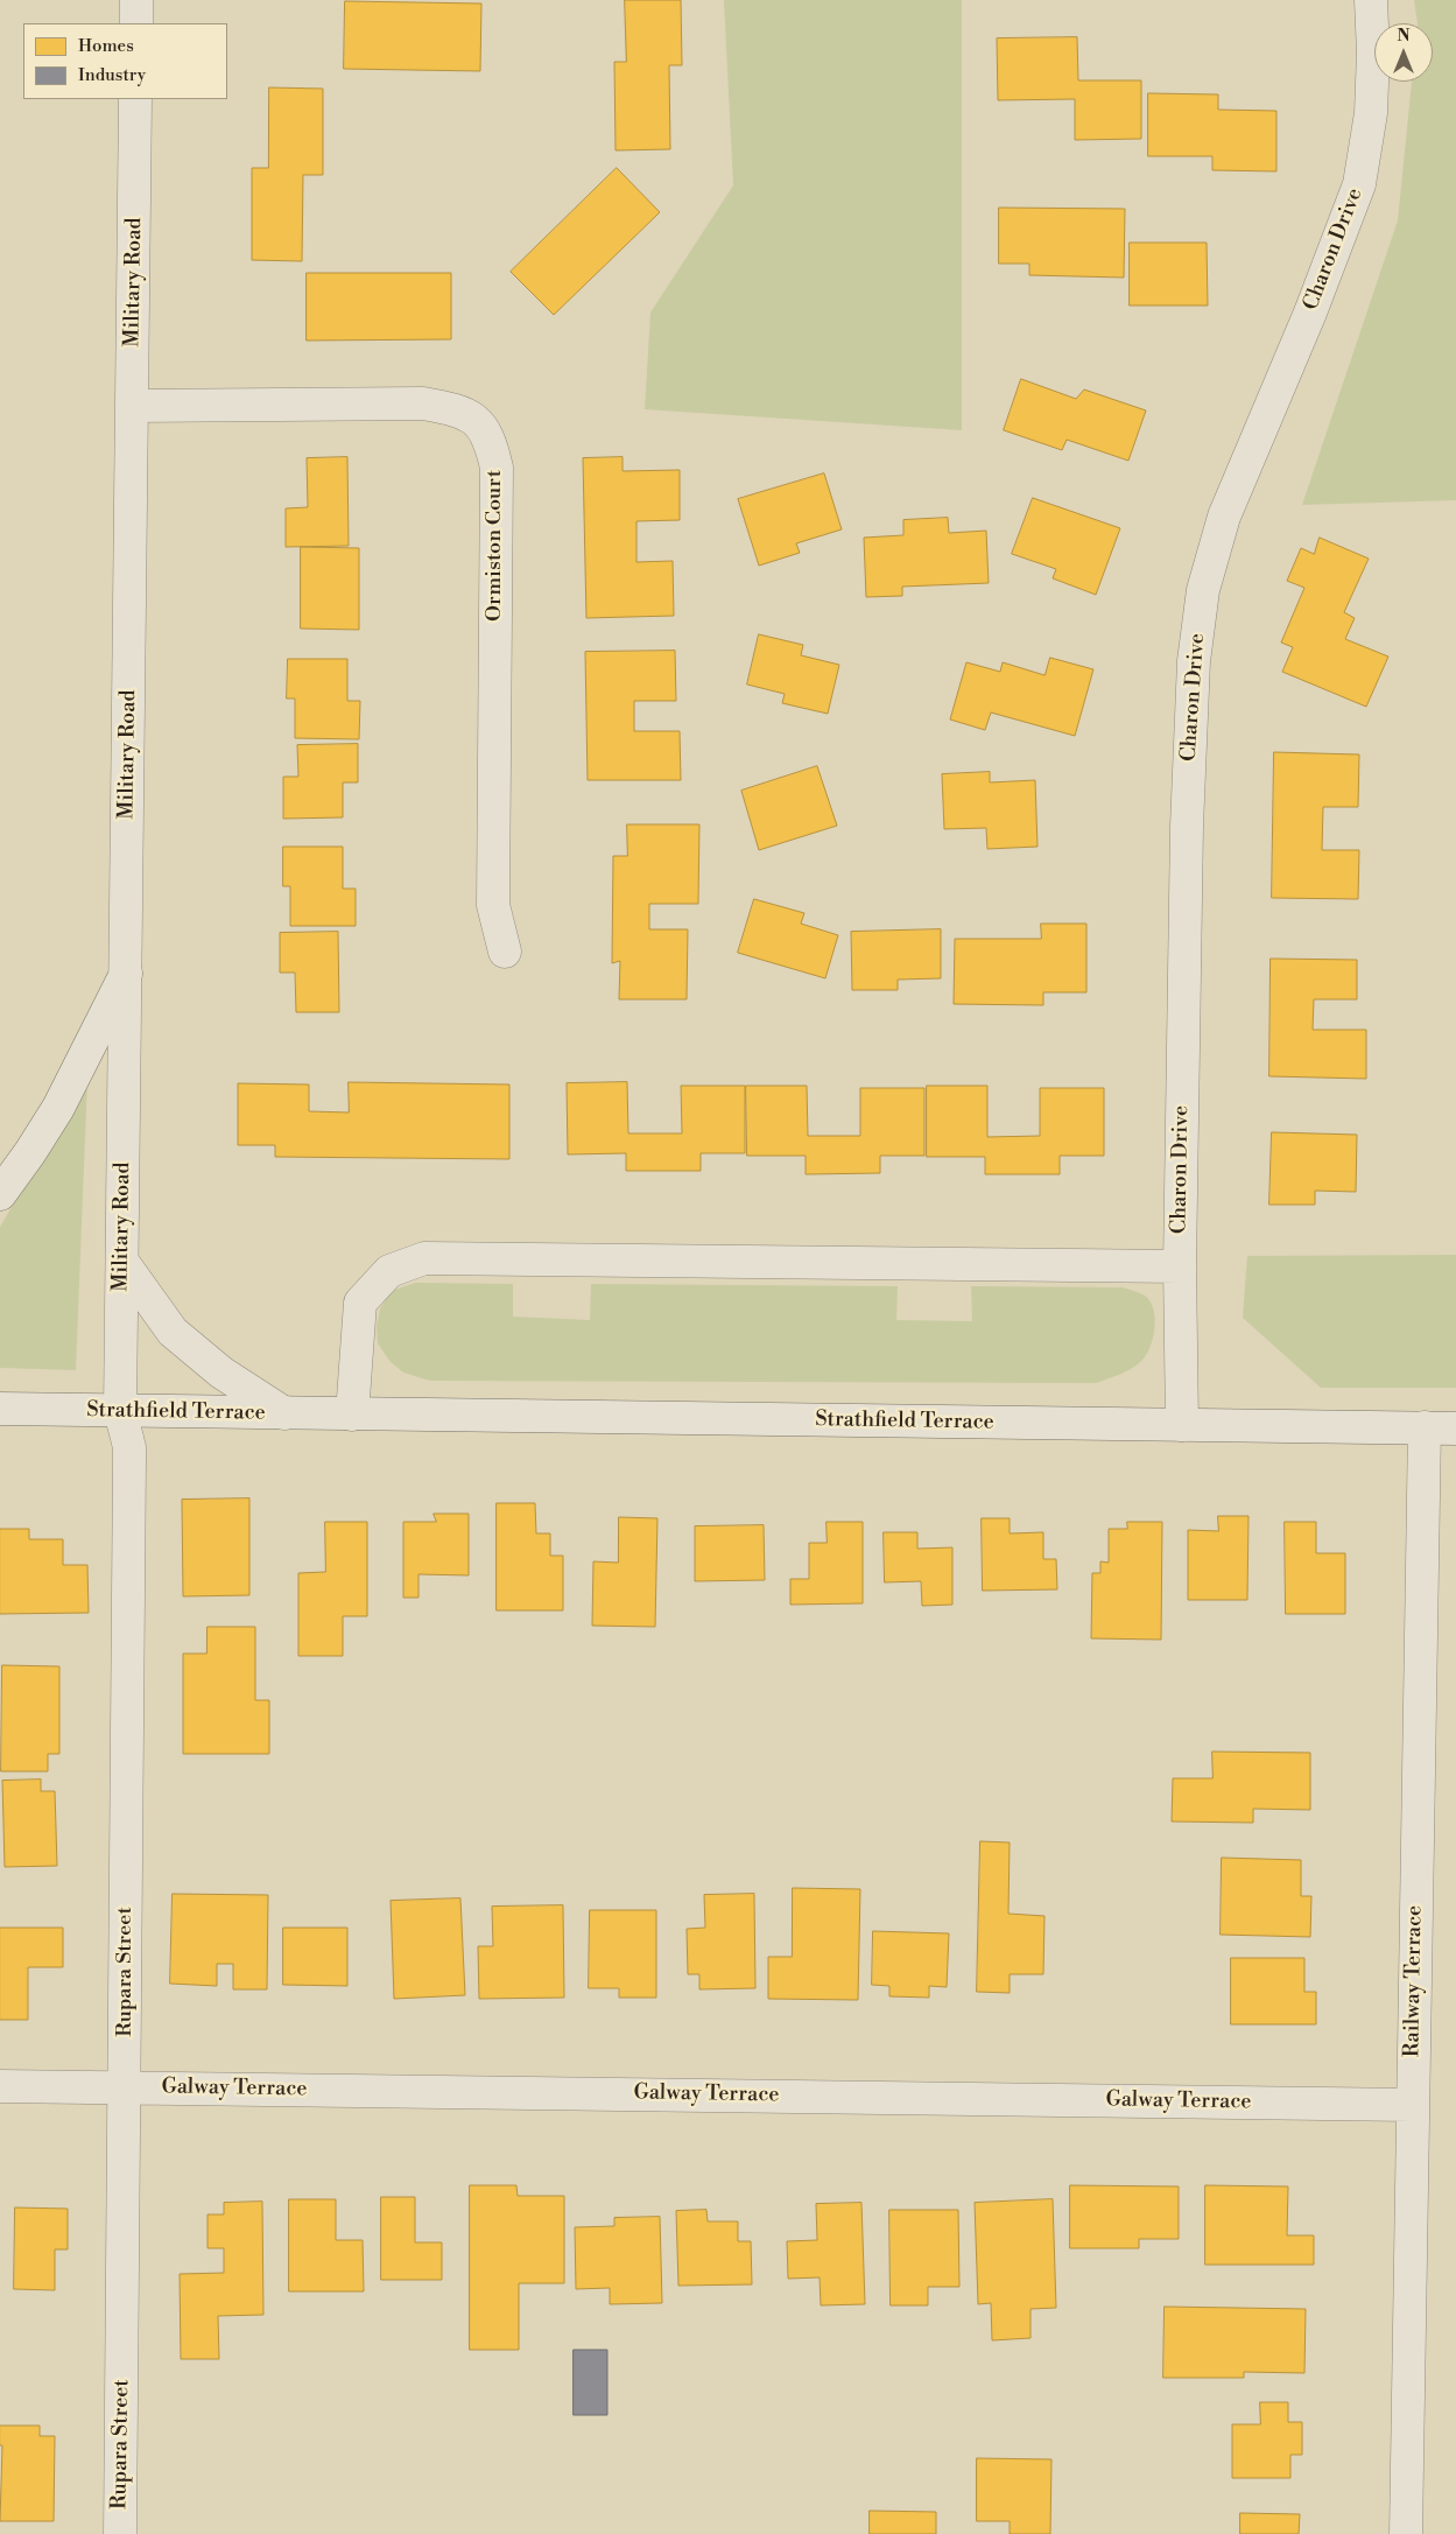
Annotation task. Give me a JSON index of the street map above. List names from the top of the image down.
{
  "streets": {
    "street": [
      "Charon Drive",
      "Military Road",
      "Ormiston Court",
      "Strathfield Terrace",
      "Rupara Street",
      "Railway Terrace",
      "Galway Terrace"
    ]
  },
  "crossings": [
    ["Charon Drive", "Strathfield Terrace"],
    ["Military Road", "Ormiston Court"],
    ["Military Road", "Strathfield Terrace"],
    ["Military Road", "Rupara Street"],
    ["Strathfield Terrace", "Rupara Street"],
    ["Strathfield Terrace", "Railway Terrace"],
    ["Rupara Street", "Galway Terrace"],
    ["Railway Terrace", "Galway Terrace"]
  ],
  "legend": ["Homes", "Industry"],
  "north": "top"
}
